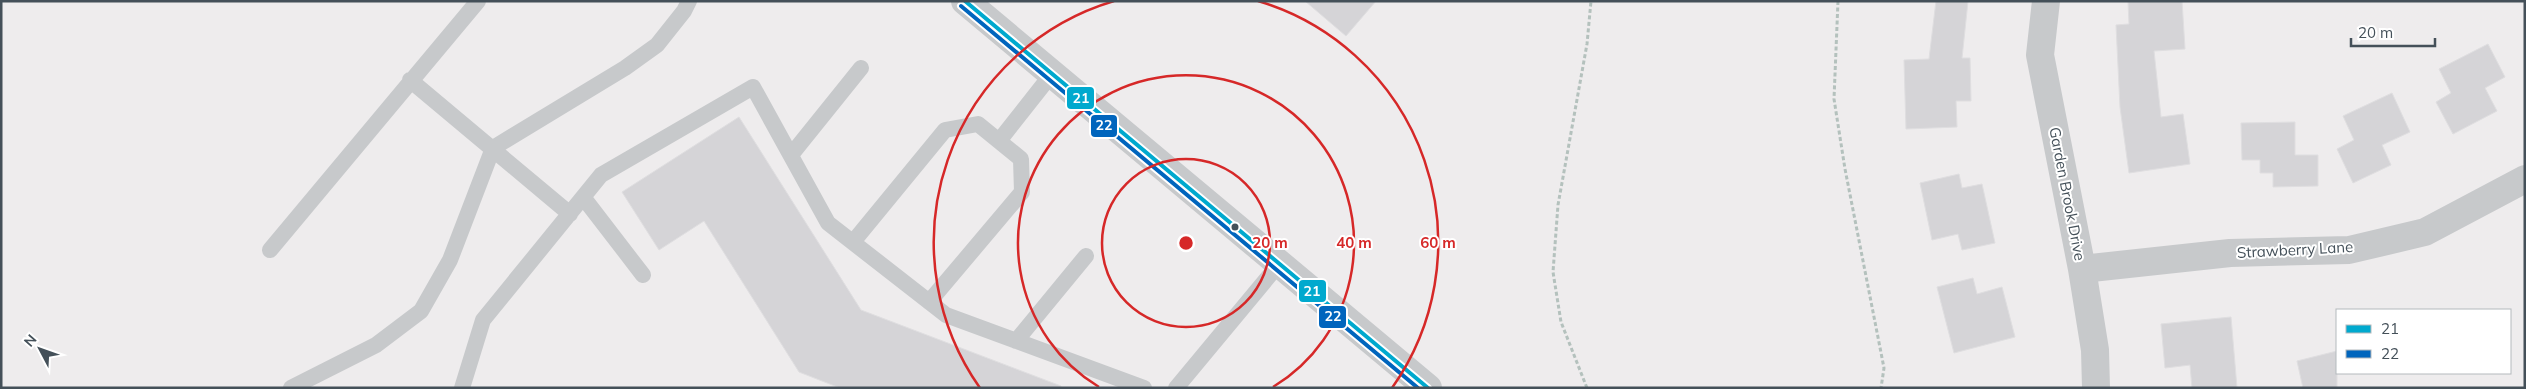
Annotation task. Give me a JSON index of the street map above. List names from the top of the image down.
{
  "streets": {
    "street": ["Garden Brook Drive", "Strawberry Lane"]
  },
  "crossings": [
    ["Garden Brook Drive", "Strawberry Lane"]
  ],
  "lines": ["transit line 21", "transit line 22"],
  "legend": ["21", "22"],
  "scale_bar": "20 m",
  "north": "top left",
  "rings": ["20 m", "40 m", "60 m"]
}
